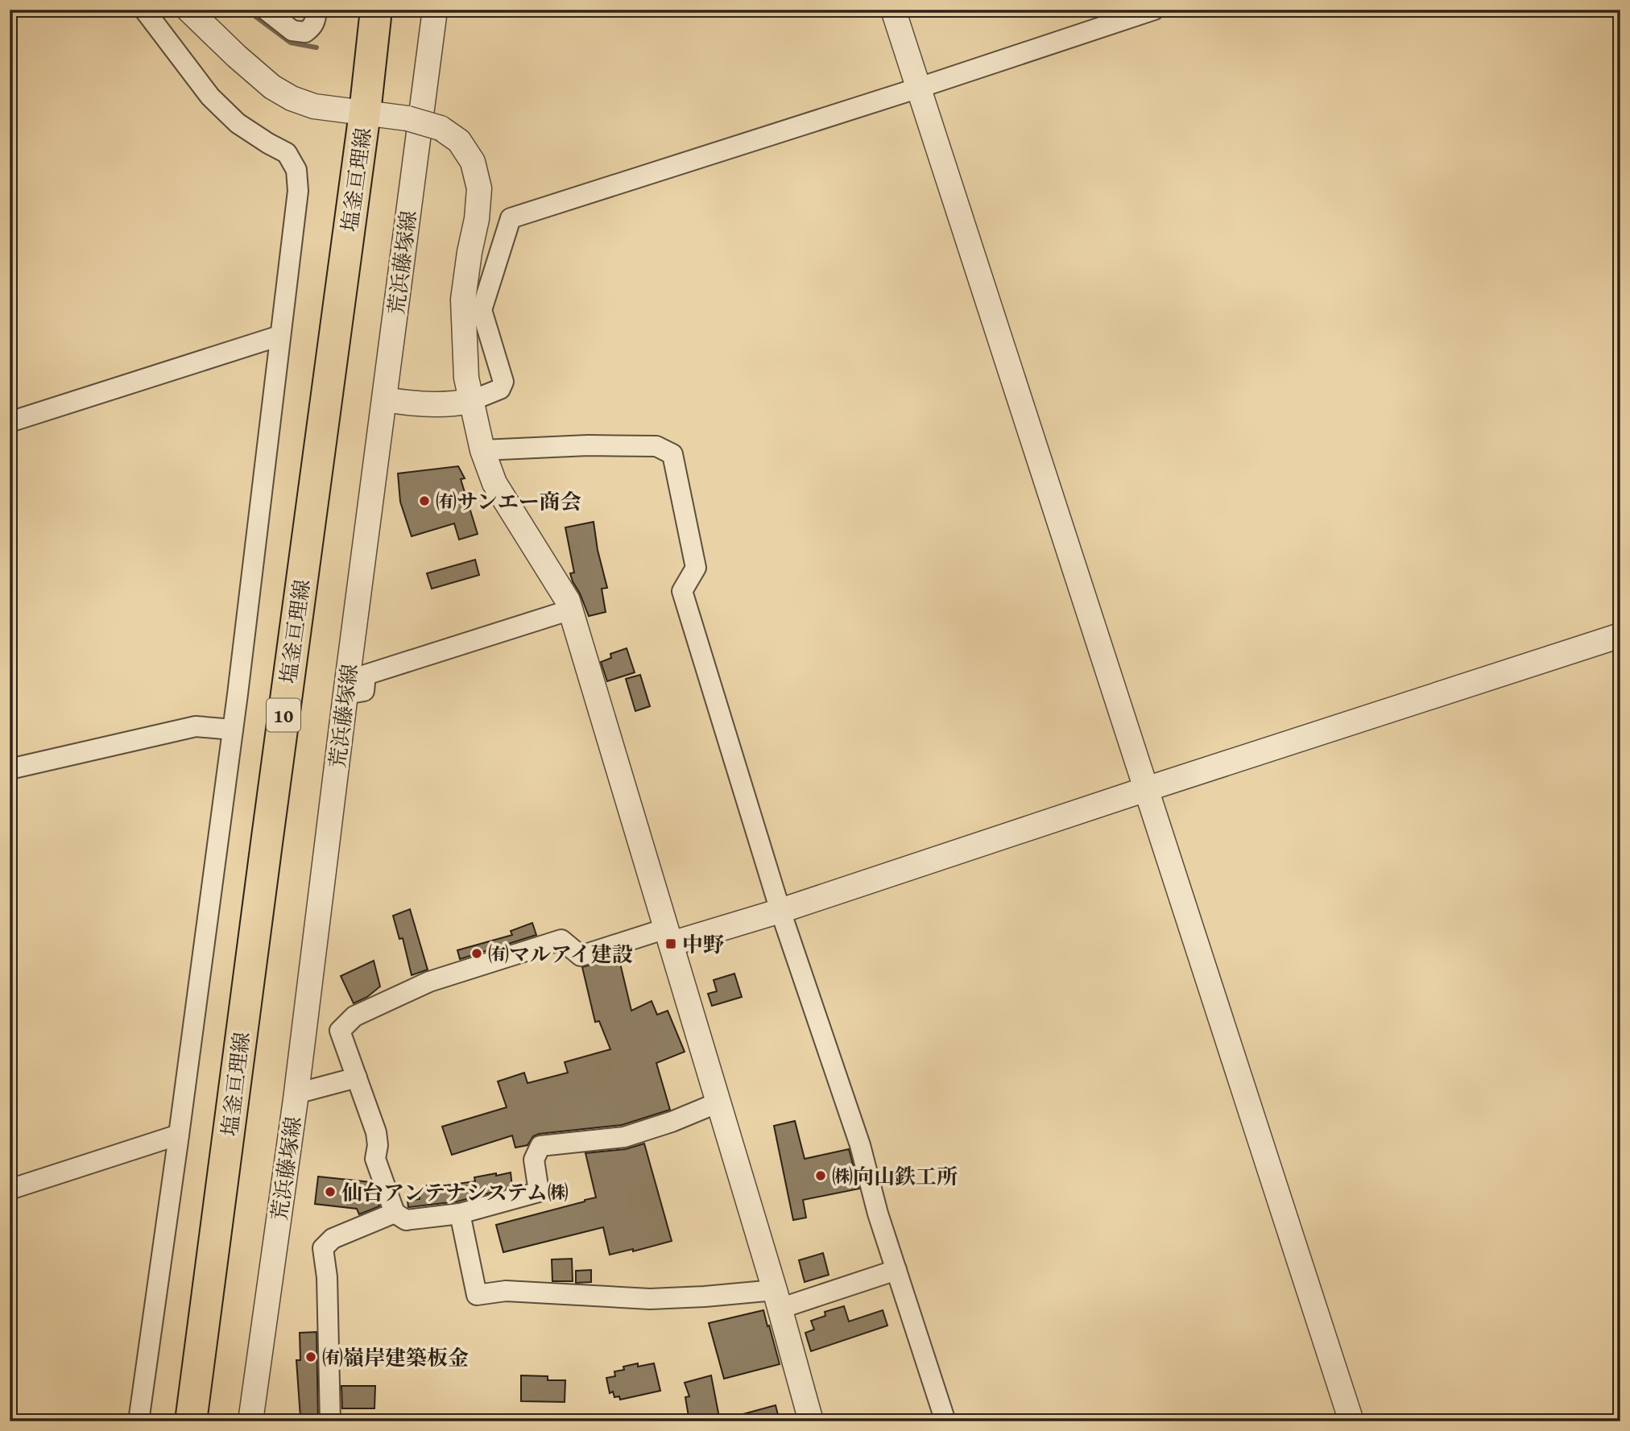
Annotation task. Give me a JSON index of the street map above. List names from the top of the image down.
{
  "streets": {
    "main road": ["塩釜亘理線", "10"],
    "street": ["荒浜藤塚線"]
  },
  "places": {
    "other": [
      "㈲サンエー商会",
      "㈲マルアイ建設",
      "㈱向山鉄工所",
      "仙台アンテナシステム㈱",
      "㈲嶺岸建築板金"
    ],
    "transit": ["中野"]
  }
}
